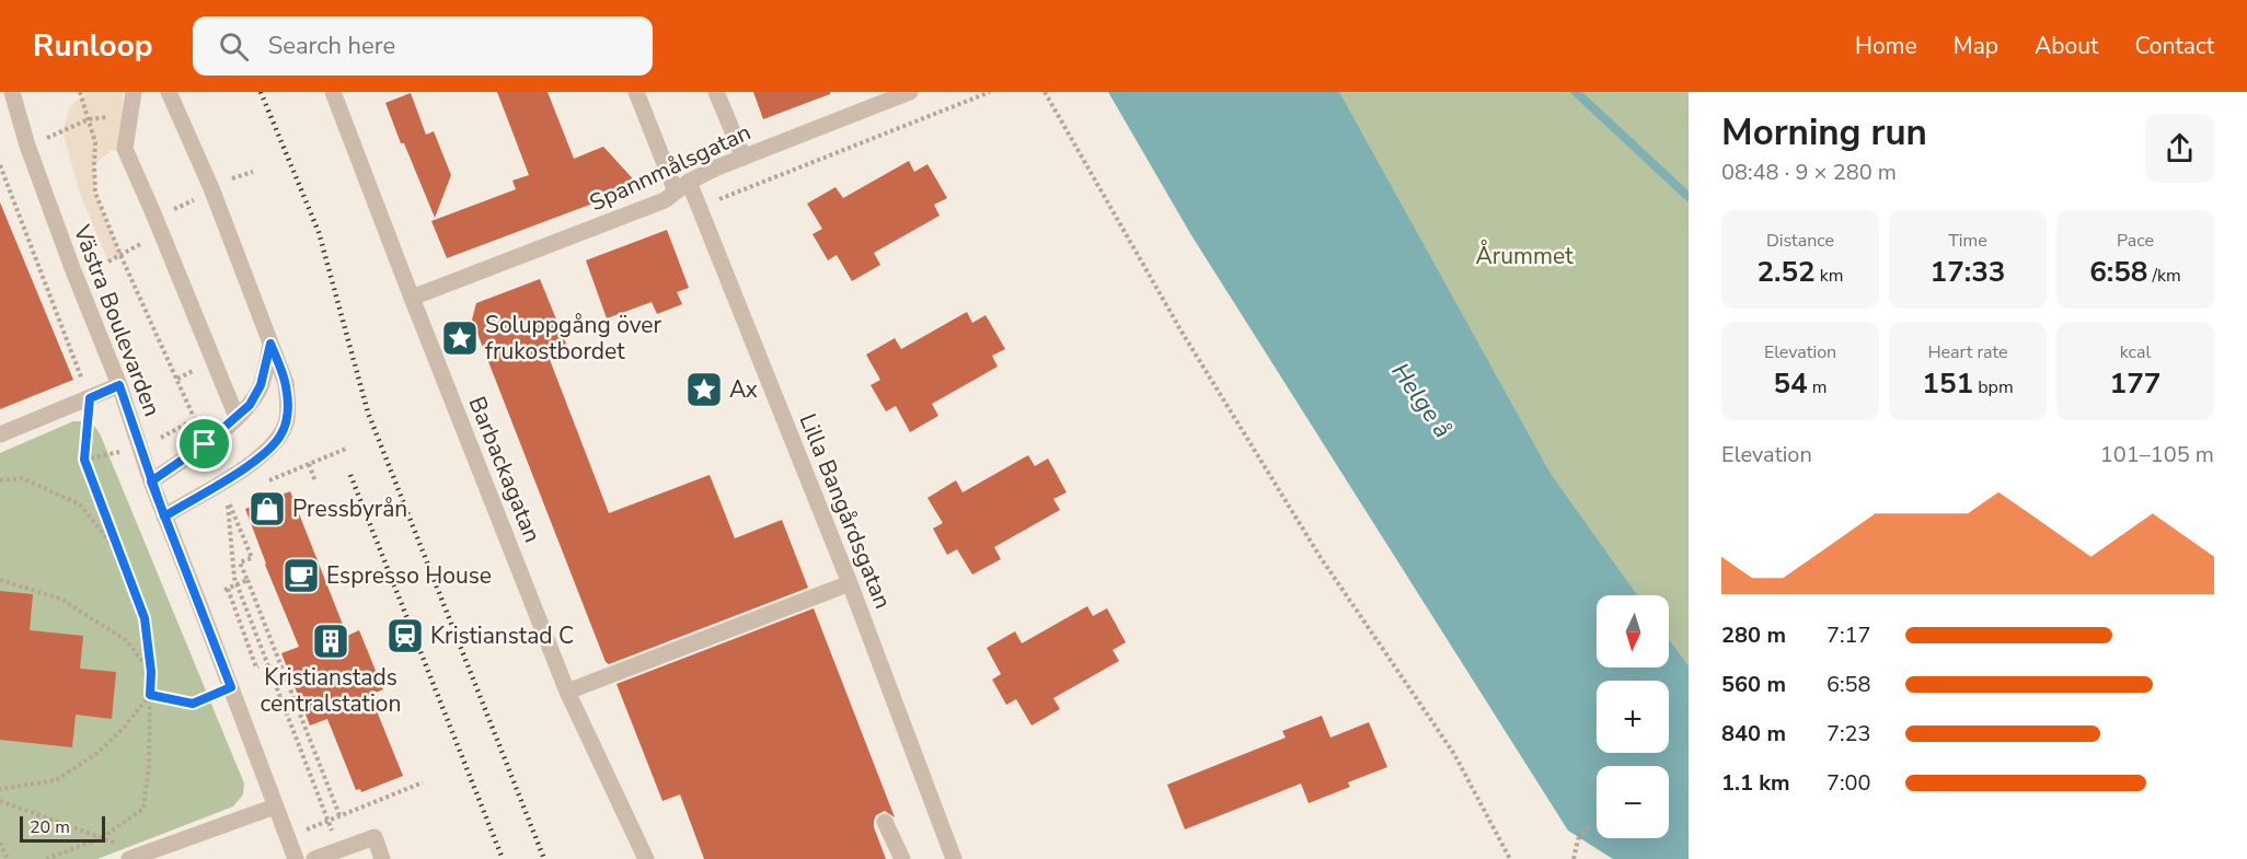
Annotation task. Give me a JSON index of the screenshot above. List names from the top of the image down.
{
  "streets": {
    "street": [
      "Spannmålsgatan",
      "Västra Boulevarden",
      "Barbackagatan",
      "Lilla Bangårdsgatan"
    ]
  },
  "crossings": [
    ["Spannmålsgatan", "Barbackagatan"],
    ["Spannmålsgatan", "Lilla Bangårdsgatan"]
  ],
  "water": ["Helge å"],
  "parks": ["Årummet"],
  "places": {
    "place": ["Soluppgång över frukostbordet", "Ax"],
    "shop": ["Pressbyrån"],
    "cafe": ["Espresso House"],
    "station": ["Kristianstad C"],
    "building": ["Kristianstads centralstation"]
  },
  "scale_bar": "20 m",
  "north": "bottom",
  "page": {
    "header": "Runloop",
    "search": "Search here",
    "nav": [
      "Home",
      "Map",
      "About",
      "Contact"
    ],
    "heading": ["Morning run", "08:48 · 9 × 280 m"],
    "stats": [
      ["Distance", "2.52 km"],
      ["Time", "17:33"],
      ["Pace", "6:58 /km"],
      ["Elevation", "54 m"],
      ["Heart rate", "151 bpm"],
      ["kcal", "177"]
    ],
    "chart": ["Elevation", "101–105 m"],
    "map_buttons": ["+", "−"],
    "list": [
      {
        "name": "280 m",
        "note": "7:17"
      },
      {
        "name": "560 m",
        "note": "6:58"
      },
      {
        "name": "840 m",
        "note": "7:23"
      },
      {
        "name": "1.1 km",
        "note": "7:00"
      }
    ],
    "scale": "20 m"
  }
}
